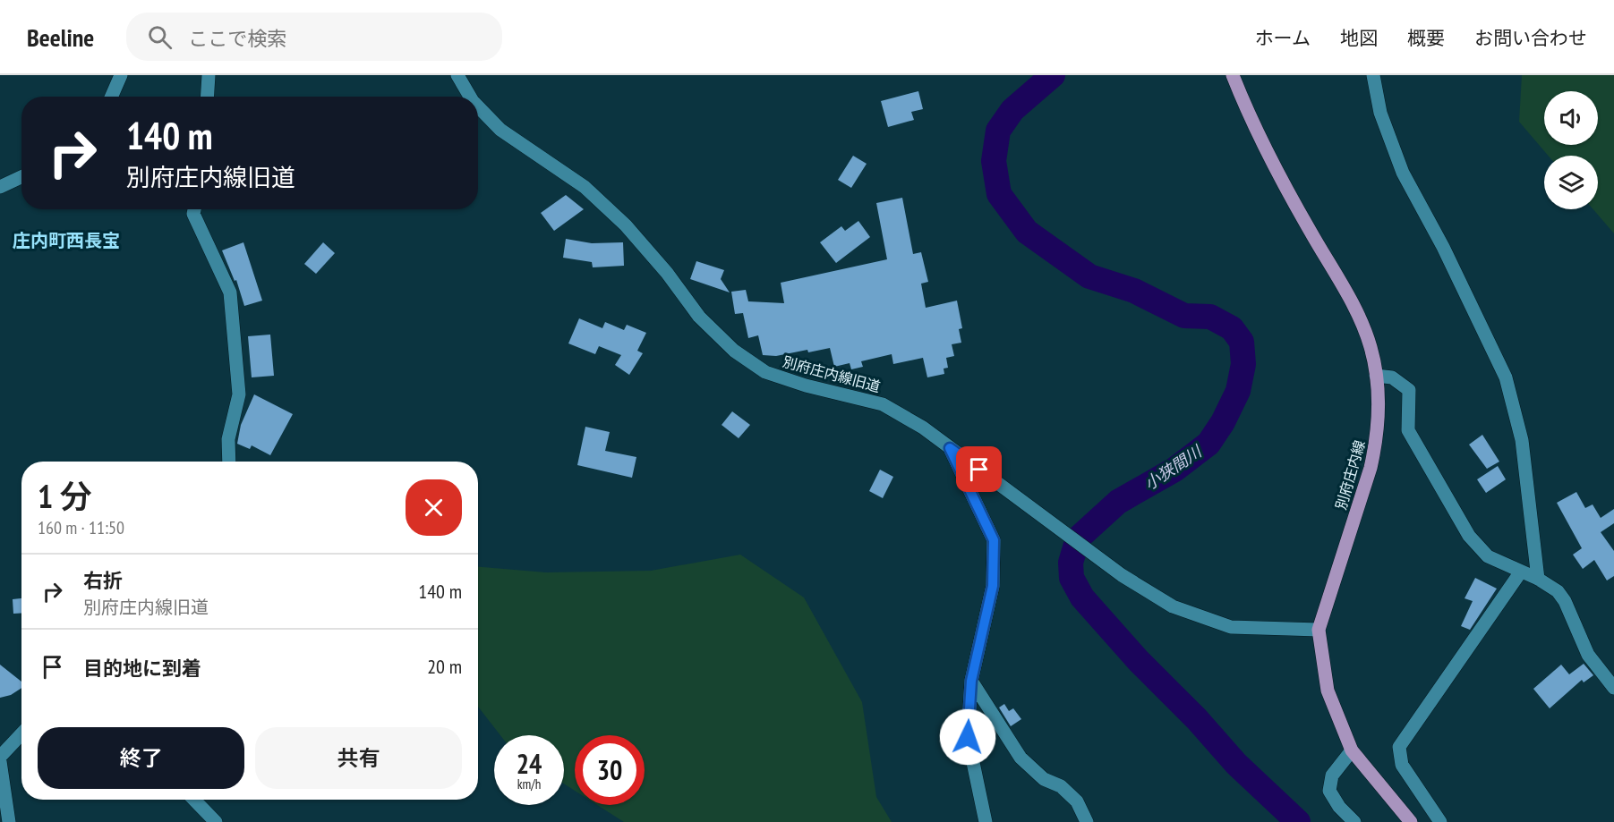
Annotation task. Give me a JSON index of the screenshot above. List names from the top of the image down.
{
  "streets": {
    "main road": ["別府庄内線"],
    "street": ["別府庄内線旧道"]
  },
  "crossings": [
    ["別府庄内線旧道", "別府庄内線"]
  ],
  "districts": ["庄内町西長宝"],
  "water": ["小狭間川"],
  "page": {
    "header": "Beeline",
    "search": "ここで検索",
    "nav": [
      "ホーム",
      "地図",
      "概要",
      "お問い合わせ"
    ],
    "turn": ["140 m", "別府庄内線旧道"],
    "heading": ["1 分", "160 m · 11:50"],
    "list": [
      {
        "name": "右折",
        "note": "別府庄内線旧道",
        "value": "140 m"
      },
      {
        "name": "目的地に到着",
        "value": "20 m"
      }
    ],
    "buttons": ["終了", "共有"],
    "speed": "24 km/h",
    "limit": "30"
  }
}
